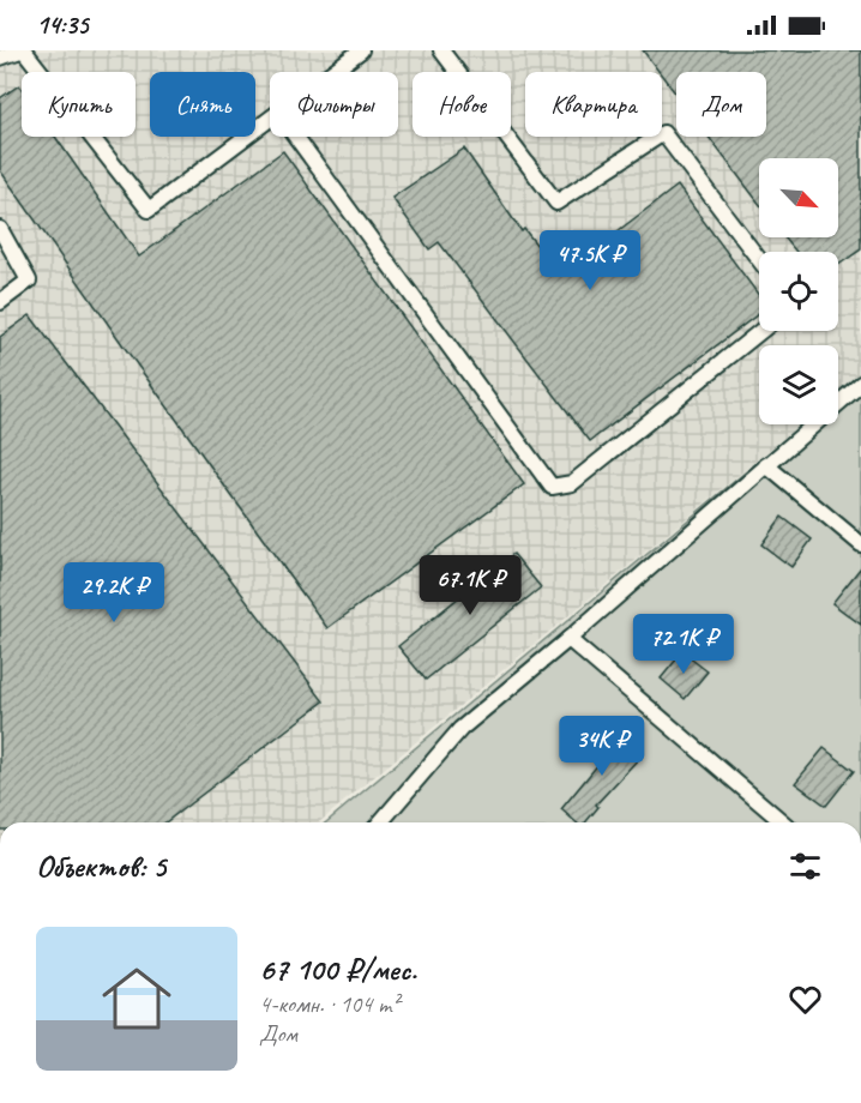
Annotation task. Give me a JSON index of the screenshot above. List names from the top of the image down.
{
  "north": "bottom right",
  "page": {
    "status": "14:35",
    "chip": [
      "Купить",
      "Снять",
      "Фильтры",
      "Новое",
      "Квартира",
      "Дом"
    ],
    "price": [
      "47.5K ₽",
      "67.1K ₽",
      "29.2K ₽",
      "72.1K ₽",
      "34K ₽"
    ],
    "heading": "Объектов: 5",
    "list": [
      {
        "name": "67 100 ₽/мес.",
        "note": "4-комн. · 104 m² · Дом"
      }
    ]
  }
}
